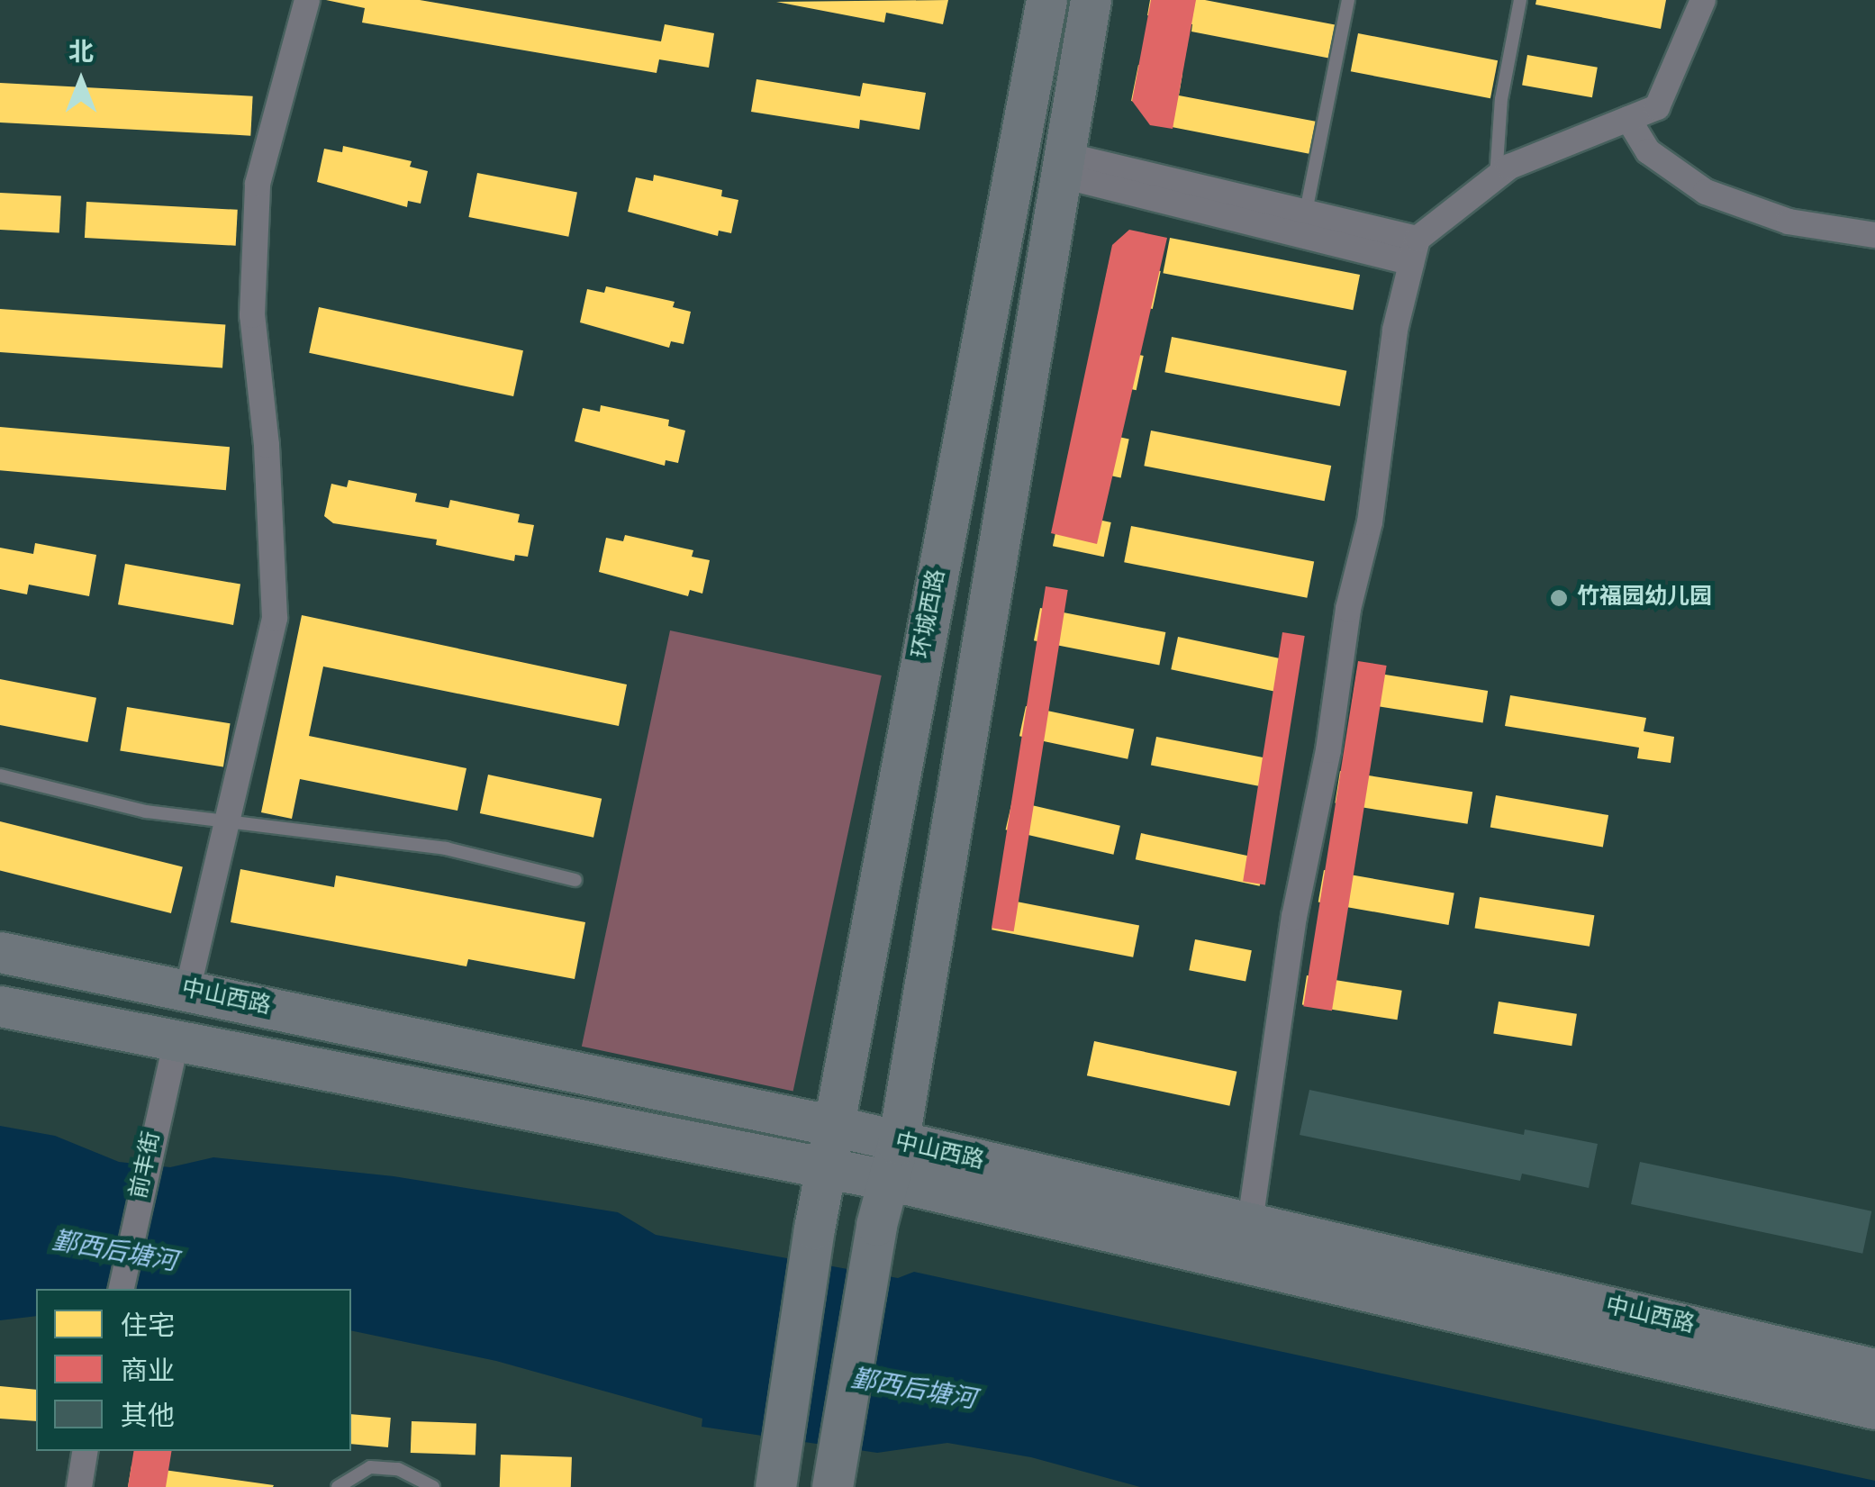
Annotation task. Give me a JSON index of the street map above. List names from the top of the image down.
{
  "streets": {
    "main road": ["环城西路", "中山西路"],
    "street": ["前丰街"]
  },
  "crossings": [
    ["环城西路", "中山西路"],
    ["中山西路", "前丰街"]
  ],
  "water": ["鄞西后塘河"],
  "places": ["竹福园幼儿园"],
  "legend": ["住宅", "商业", "其他"],
  "north": "top"
}
